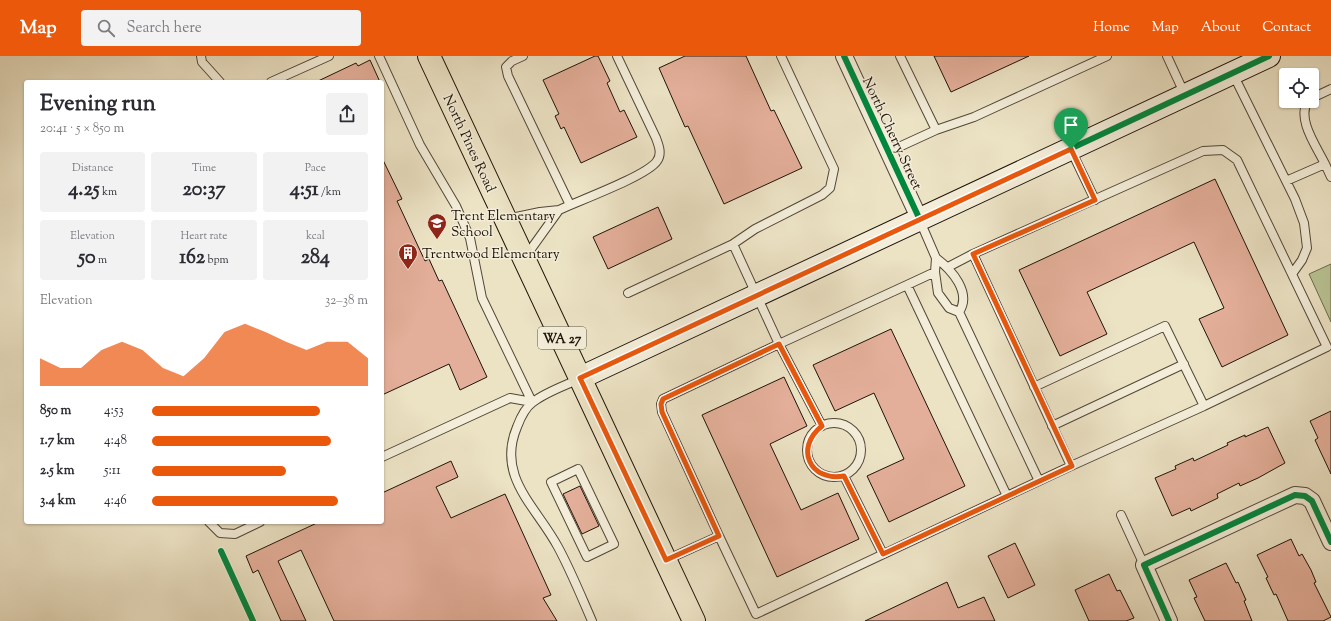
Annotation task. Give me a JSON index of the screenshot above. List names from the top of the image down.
{
  "streets": {
    "main road": ["North Pines Road", "WA 27"],
    "street": ["North Cherry Street"]
  },
  "places": {
    "school or university": ["Trent Elementary School"],
    "building": ["Trentwood Elementary"]
  },
  "page": {
    "header": "Map",
    "search": "Search here",
    "nav": [
      "Home",
      "Map",
      "About",
      "Contact"
    ],
    "heading": ["Evening run", "20:41 · 5 × 850 m"],
    "stats": [
      ["Distance", "4.25 km"],
      ["Time", "20:37"],
      ["Pace", "4:51 /km"],
      ["Elevation", "50 m"],
      ["Heart rate", "162 bpm"],
      ["kcal", "284"]
    ],
    "chart": ["Elevation", "32–38 m"],
    "list": [
      {
        "name": "850 m",
        "note": "4:53"
      },
      {
        "name": "1.7 km",
        "note": "4:48"
      },
      {
        "name": "2.5 km",
        "note": "5:11"
      },
      {
        "name": "3.4 km",
        "note": "4:46"
      }
    ]
  }
}
